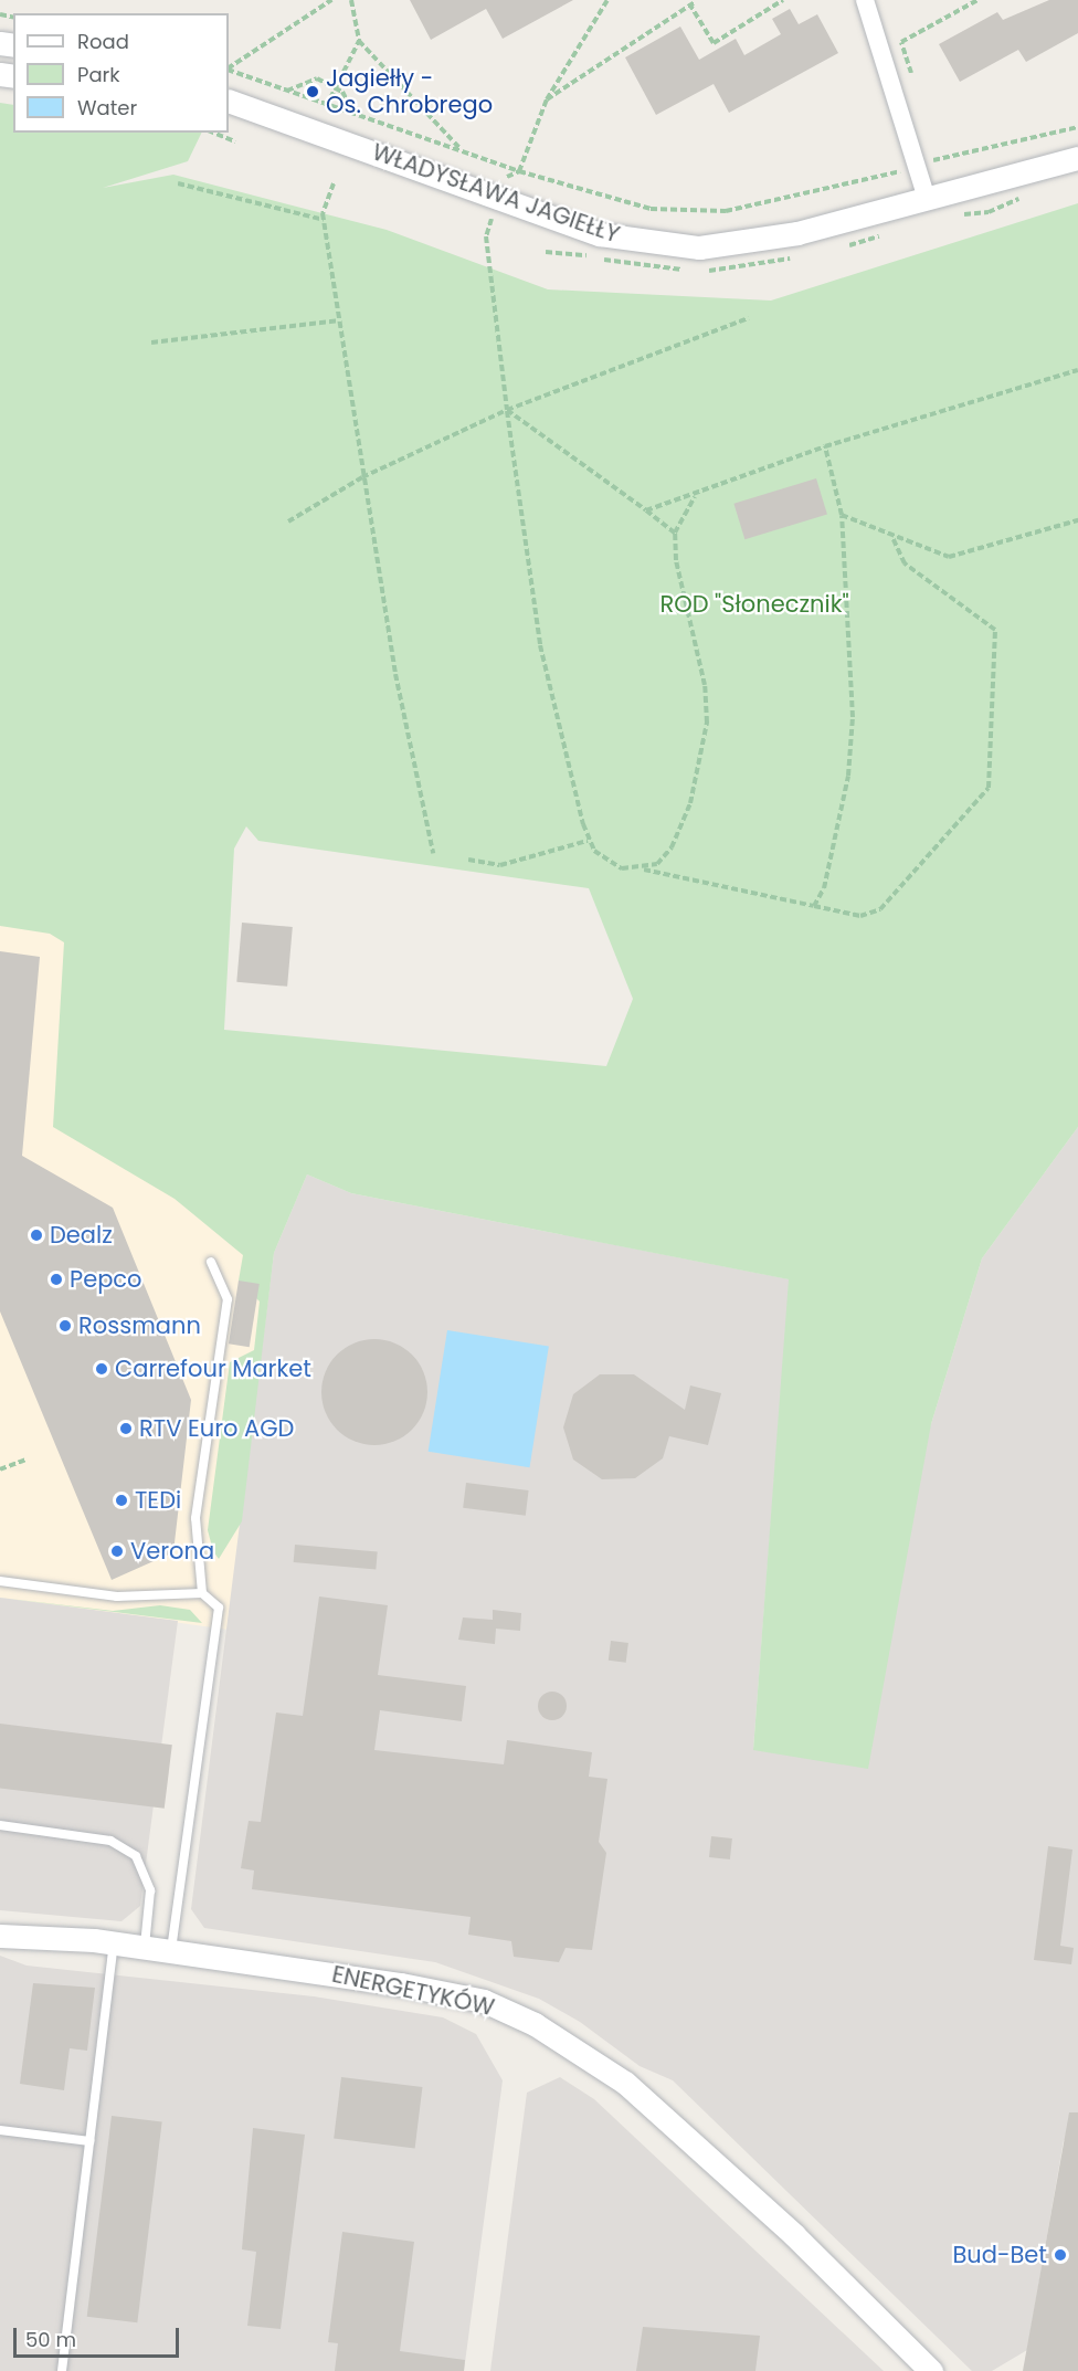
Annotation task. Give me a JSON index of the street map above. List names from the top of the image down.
{
  "streets": {
    "street": ["WŁADYSŁAWA JAGIEŁŁY", "ENERGETYKÓW"]
  },
  "parks": ["ROD \"Słonecznik\""],
  "places": [
    "Jagiełły - Os. Chrobrego",
    "Dealz",
    "Pepco",
    "Rossmann",
    "Carrefour Market",
    "RTV Euro AGD",
    "TEDi",
    "Verona",
    "Bud-Bet"
  ],
  "legend": ["Road", "Park", "Water"],
  "scale_bar": "50 m"
}
